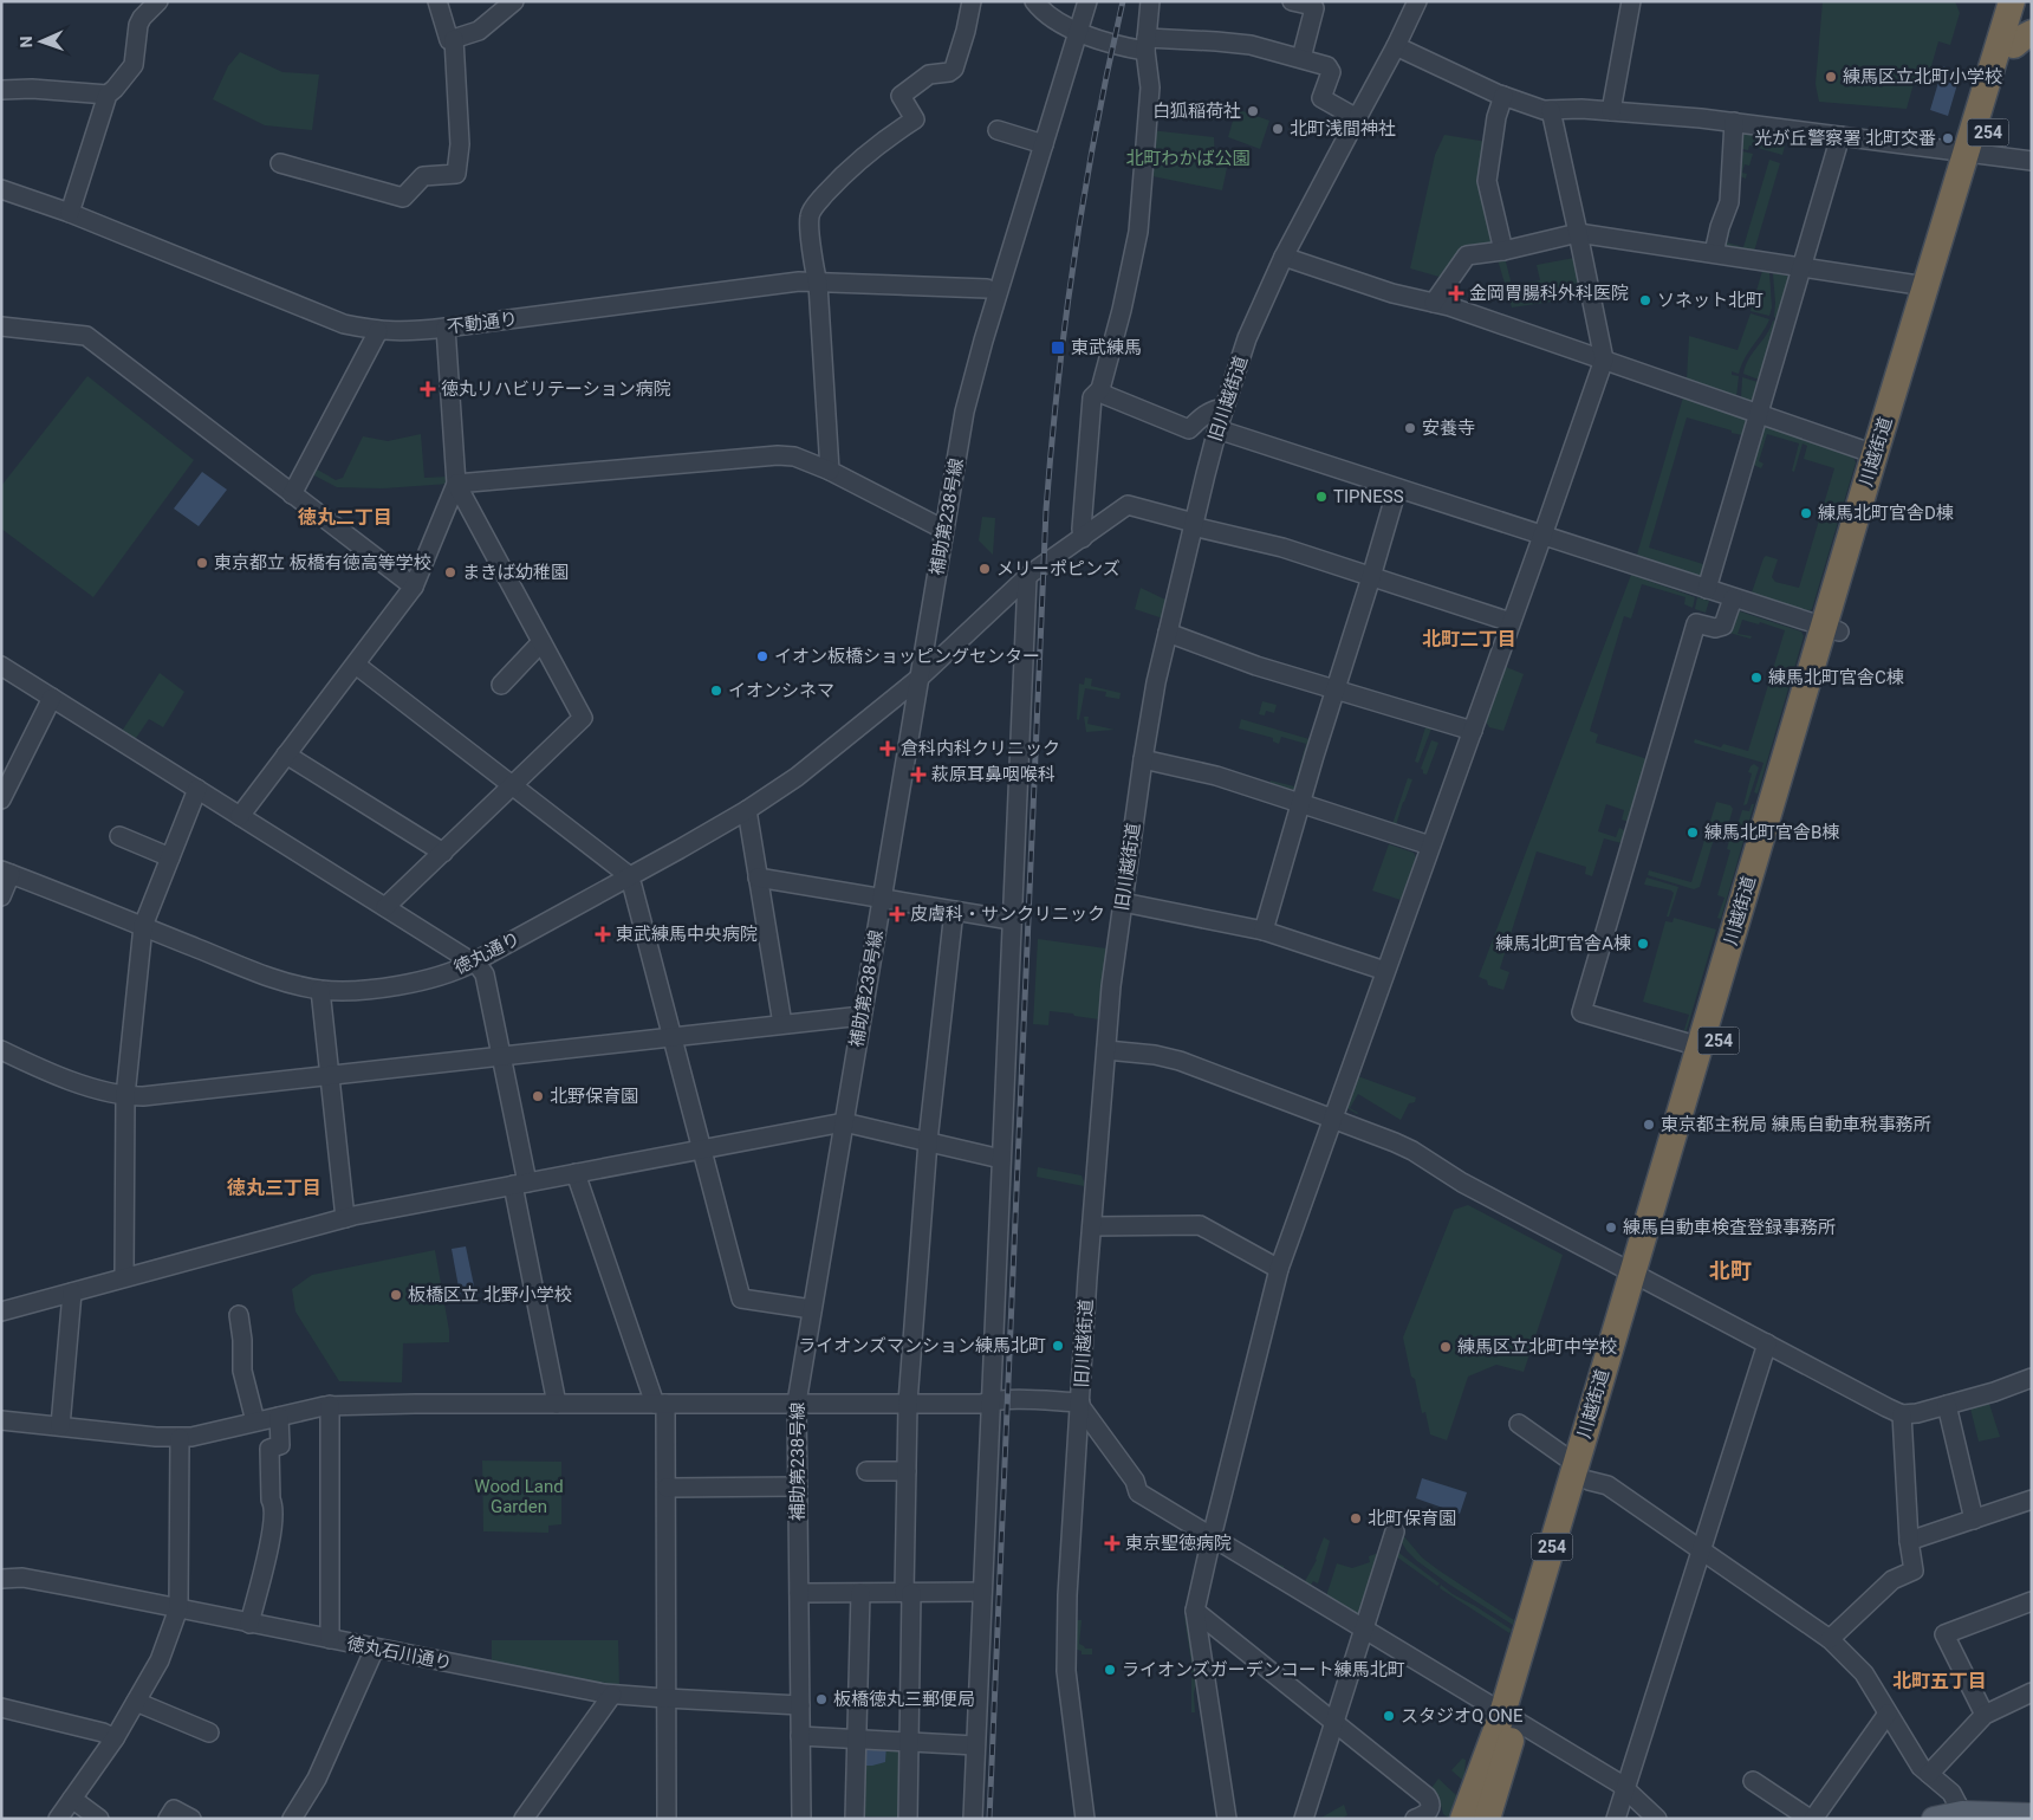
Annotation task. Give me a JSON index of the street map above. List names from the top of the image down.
{
  "streets": {
    "highway": ["254", "川越街道"],
    "street": [
      "不動通り",
      "旧川越街道",
      "補助第238号線",
      "徳丸通り",
      "徳丸石川通り"
    ]
  },
  "crossings": [
    ["旧川越街道", "徳丸通り"],
    ["補助第238号線", "徳丸通り"],
    ["補助第238号線", "徳丸石川通り"]
  ],
  "districts": [
    "徳丸二丁目",
    "北町二丁目",
    "徳丸三丁目",
    "北町",
    "北町五丁目"
  ],
  "parks": ["北町わかば公園", "Wood Land Garden"],
  "places": {
    "other": [
      "練馬区立北町小学校",
      "白狐稲荷社",
      "北町浅間神社",
      "光が丘警察署 北町交番",
      "ソネット北町",
      "安養寺",
      "TIPNESS",
      "練馬北町官舎D棟",
      "東京都立 板橋有徳高等学校",
      "メリーポピンズ",
      "まきば幼稚園",
      "イオン板橋ショッピングセンター",
      "練馬北町官舎C棟",
      "イオンシネマ",
      "練馬北町官舎B棟",
      "練馬北町官舎A棟",
      "北野保育園",
      "東京都主税局 練馬自動車税事務所",
      "練馬自動車検査登録事務所",
      "板橋区立 北野小学校",
      "ライオンズマンション練馬北町",
      "練馬区立北町中学校",
      "北町保育園",
      "ライオンズガーデンコート練馬北町",
      "板橋徳丸三郵便局",
      "スタジオQ ONE"
    ],
    "health": [
      "金岡胃腸科外科医院",
      "徳丸リハビリテーション病院",
      "倉科内科クリニック",
      "萩原耳鼻咽喉科",
      "皮膚科・サンクリニック",
      "東武練馬中央病院",
      "東京聖徳病院"
    ],
    "transit": ["東武練馬"]
  },
  "north": "left"
}
